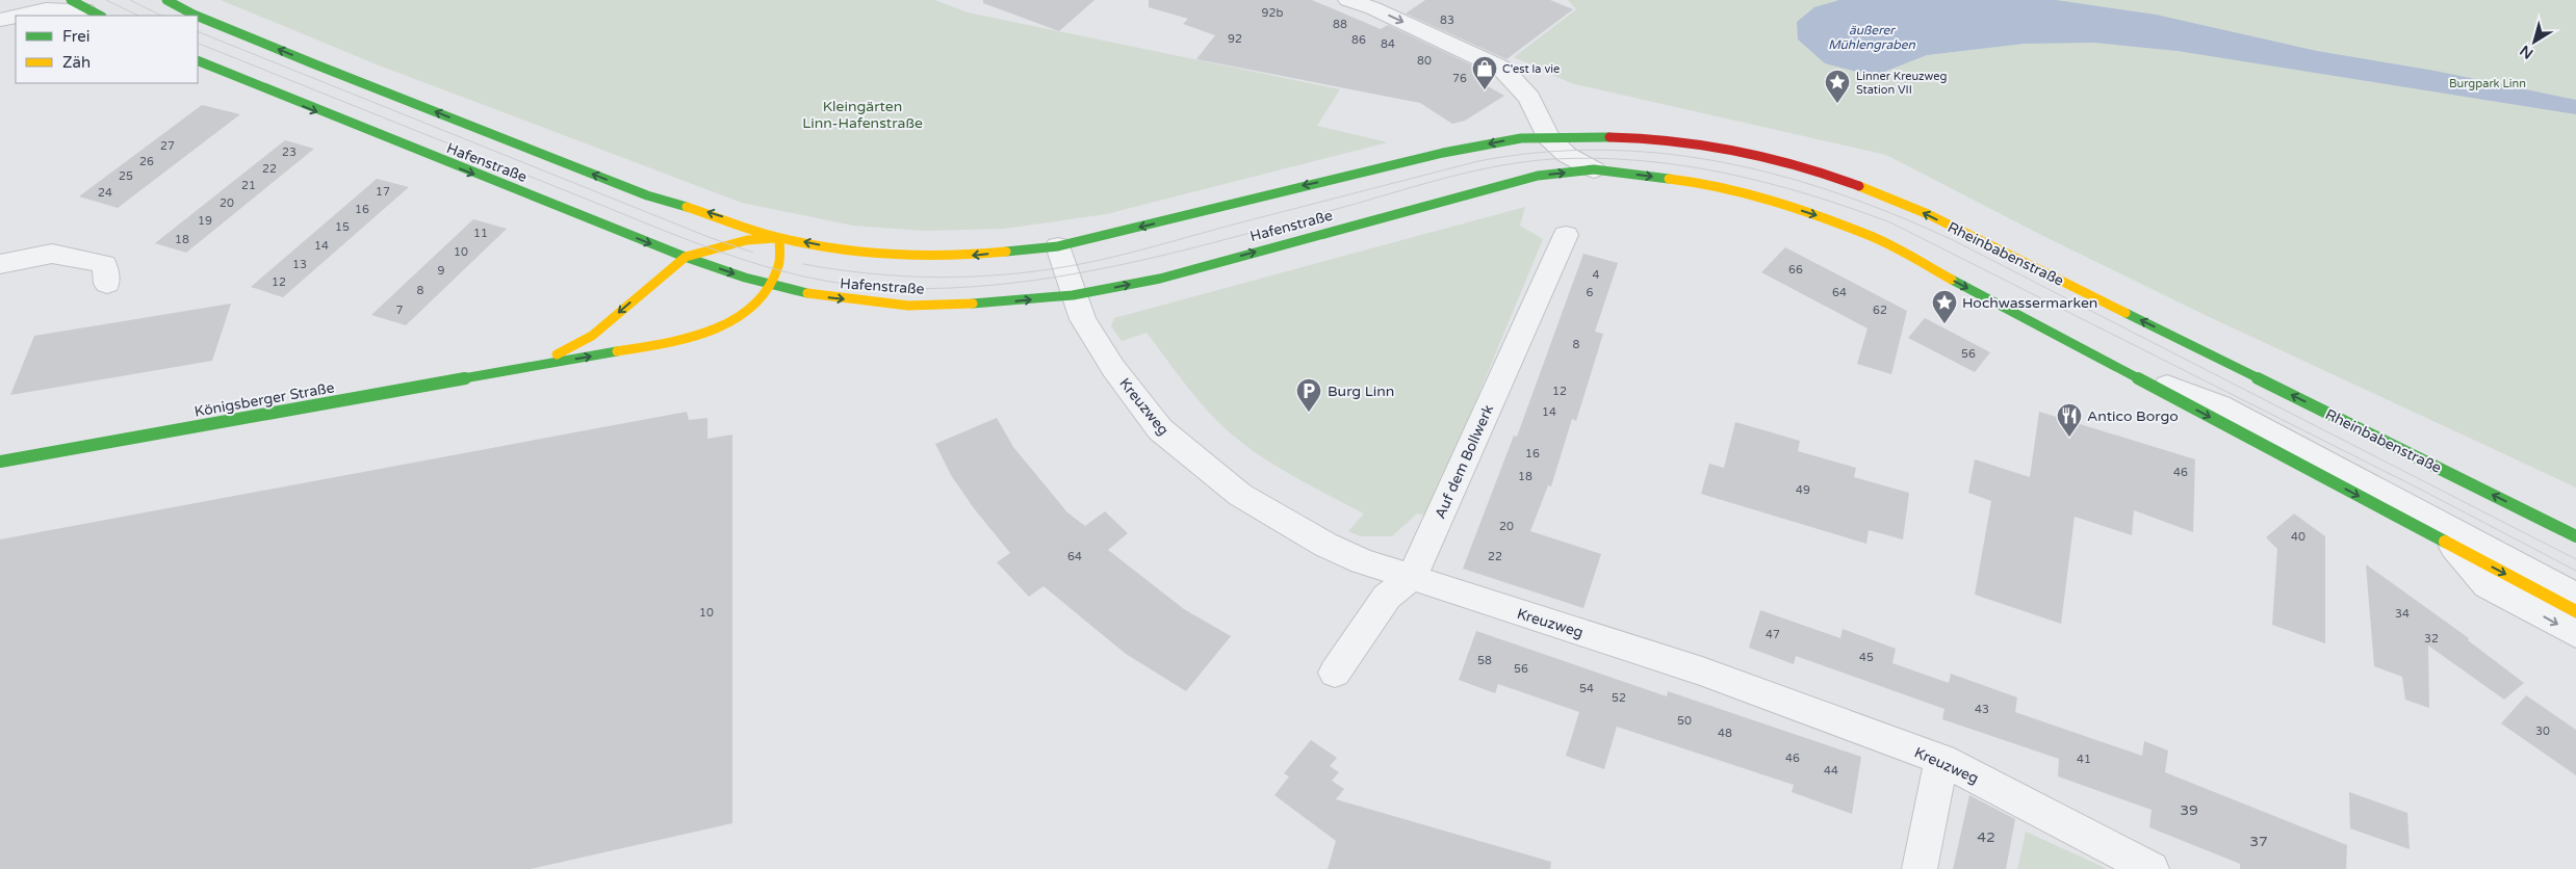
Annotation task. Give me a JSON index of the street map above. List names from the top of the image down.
{
  "streets": {
    "main road": ["Hafenstraße", "Rheinbabenstraße", "Königsberger Straße"],
    "street": ["Kreuzweg", "Auf dem Bollwerk"]
  },
  "crossings": [
    ["Hafenstraße", "Rheinbabenstraße"],
    ["Hafenstraße", "Königsberger Straße"],
    ["Hafenstraße", "Kreuzweg"],
    ["Kreuzweg", "Auf dem Bollwerk"]
  ],
  "water": ["äußerer Mühlengraben"],
  "parks": ["Burgpark Linn", "Kleingärten Linn-Hafenstraße"],
  "places": {
    "shop": ["C'est la vie"],
    "place": ["Linner Kreuzweg Station VII", "Hochwassermarken"],
    "parking": ["Burg Linn"],
    "restaurant": ["Antico Borgo"]
  },
  "house_numbers": [
    "92b",
    "83",
    "88",
    "92",
    "86",
    "84",
    "80",
    "76",
    "27",
    "23",
    "26",
    "22",
    "25",
    "21",
    "17",
    "24",
    "20",
    "16",
    "19",
    "15",
    "11",
    "18",
    "14",
    "10",
    "13",
    "66",
    "9",
    "4",
    "12",
    "8",
    "6",
    "64",
    "7",
    "62",
    "8",
    "56",
    "12",
    "14",
    "16",
    "46",
    "18",
    "49",
    "20",
    "40",
    "64",
    "22",
    "10",
    "34",
    "47",
    "32",
    "45",
    "58",
    "56",
    "54",
    "52",
    "43",
    "50",
    "30",
    "48",
    "46",
    "41",
    "44",
    "39",
    "42",
    "37"
  ],
  "legend": ["Frei", "Zäh"],
  "north": "bottom left"
}
